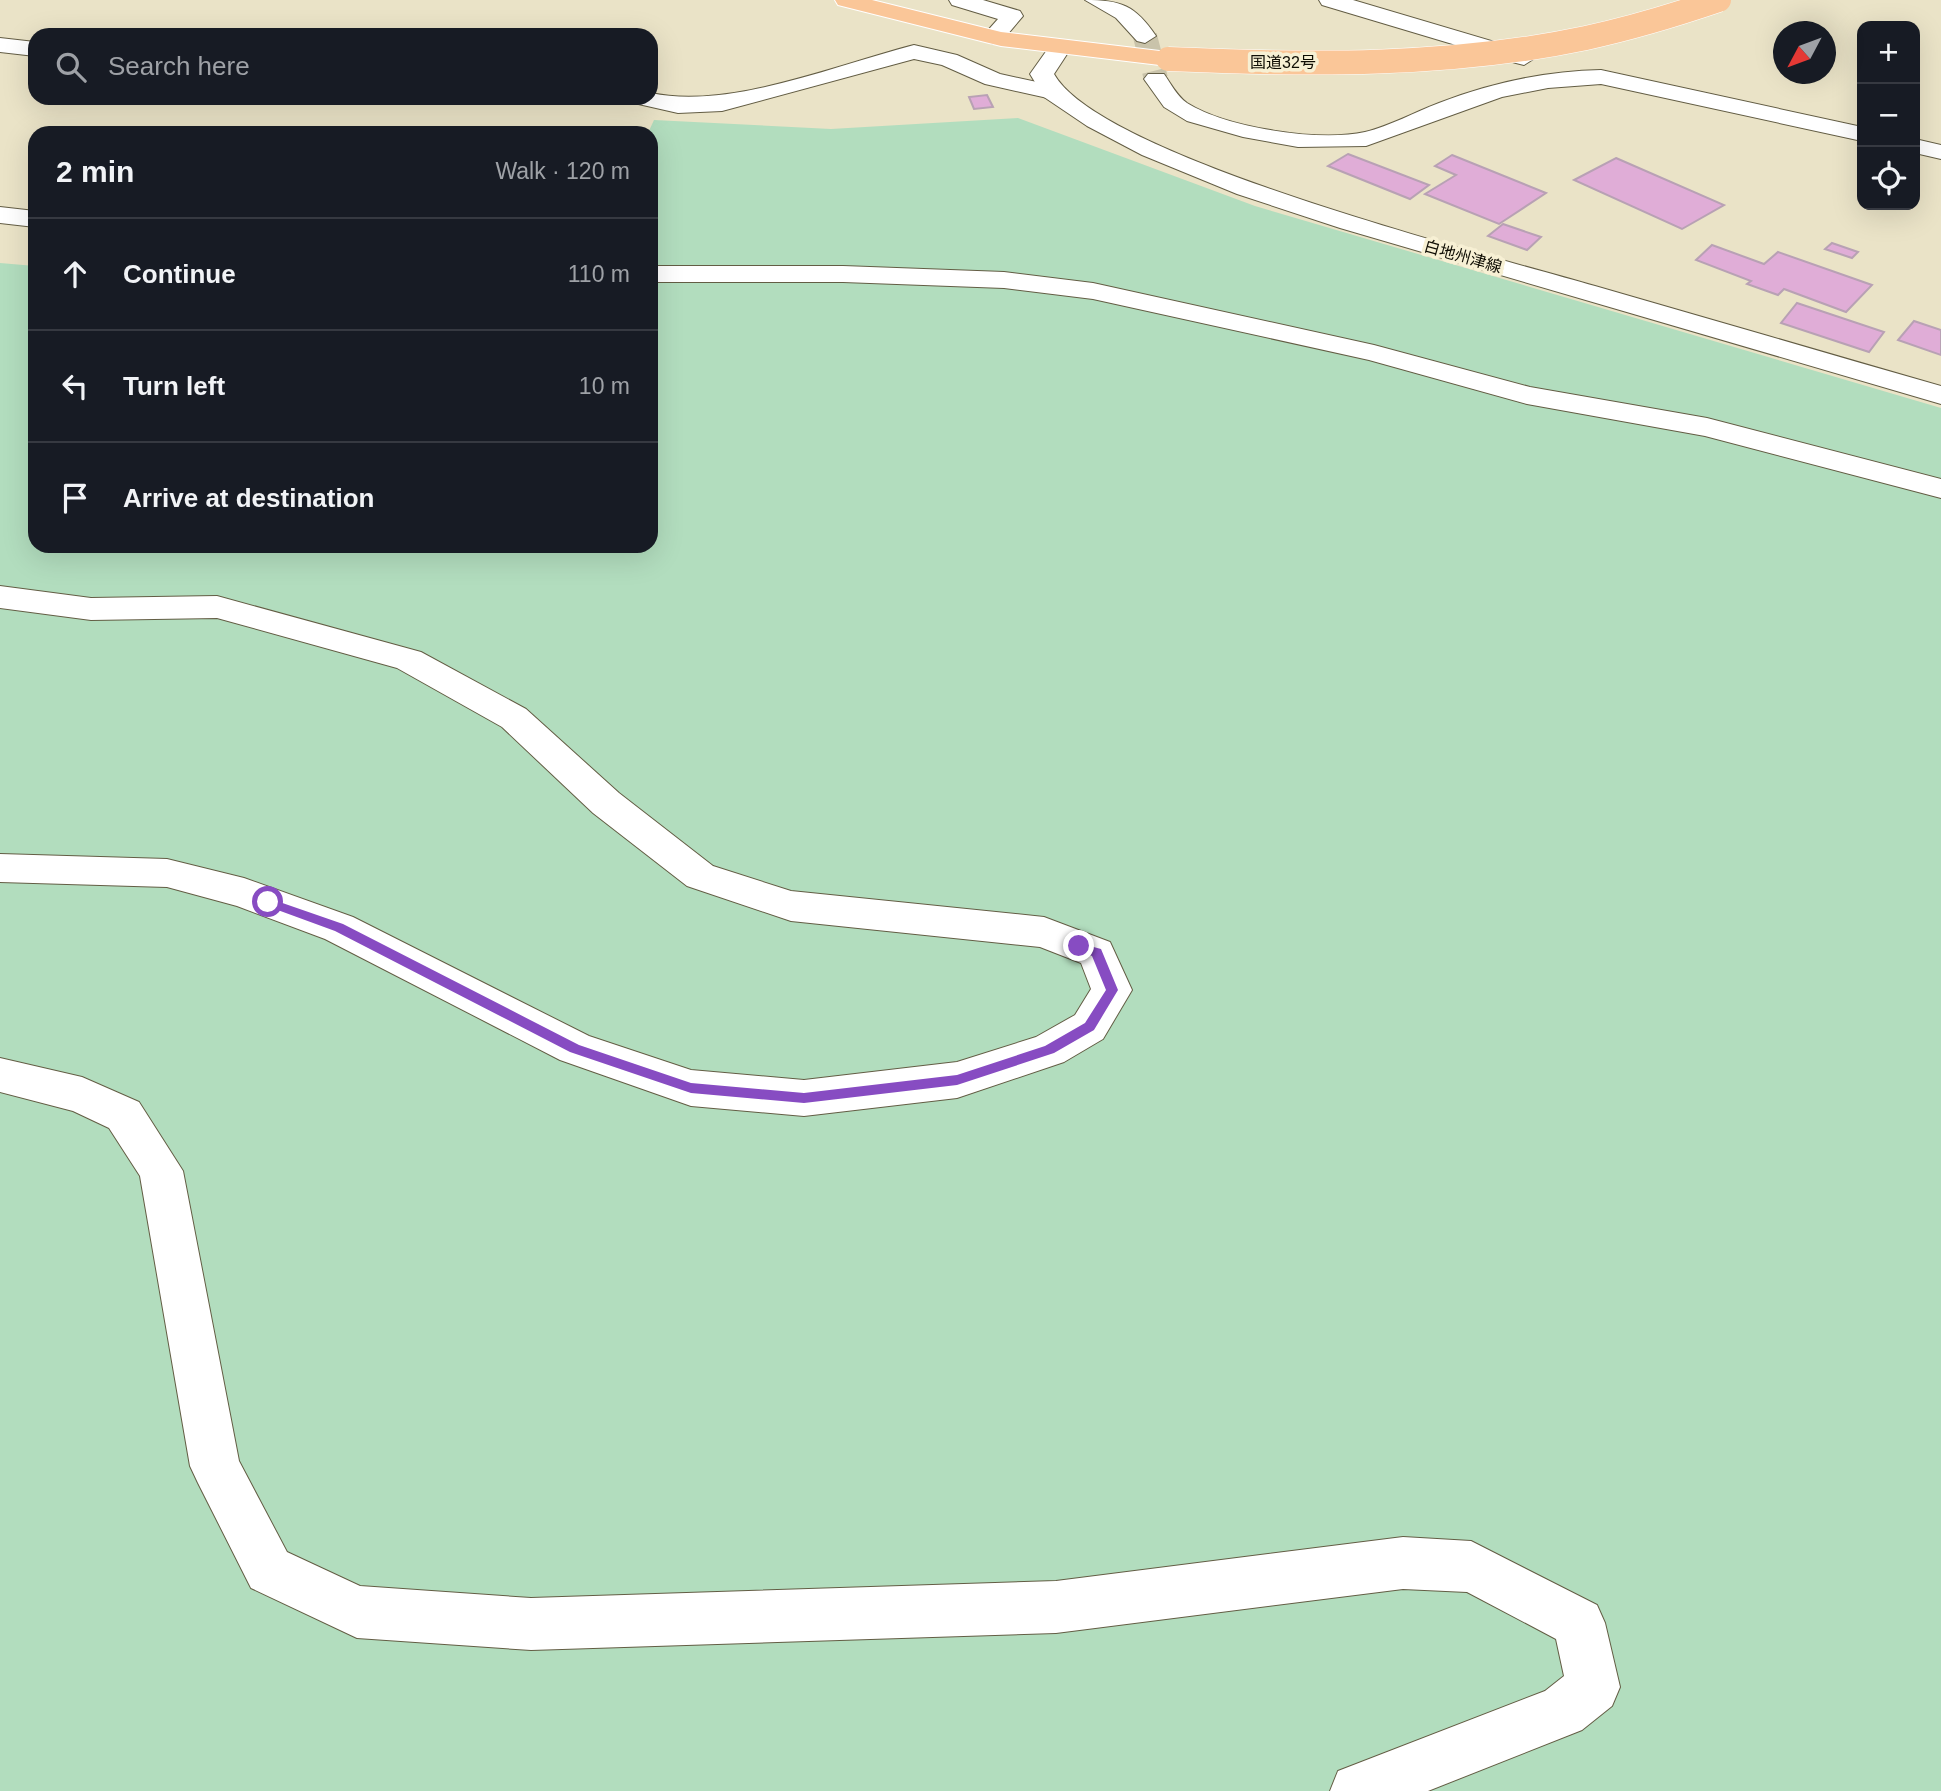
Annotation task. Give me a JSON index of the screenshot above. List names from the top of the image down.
{
  "streets": {
    "highway": ["国道32号"],
    "street": ["白地州津線"]
  },
  "north": "bottom left",
  "page": {
    "map_buttons": ["+", "−"],
    "search": "Search here",
    "heading": ["2 min", "Walk · 120 m"],
    "list": [
      ["Continue", "110 m"],
      ["Turn left", "10 m"],
      "Arrive at destination"
    ]
  }
}
